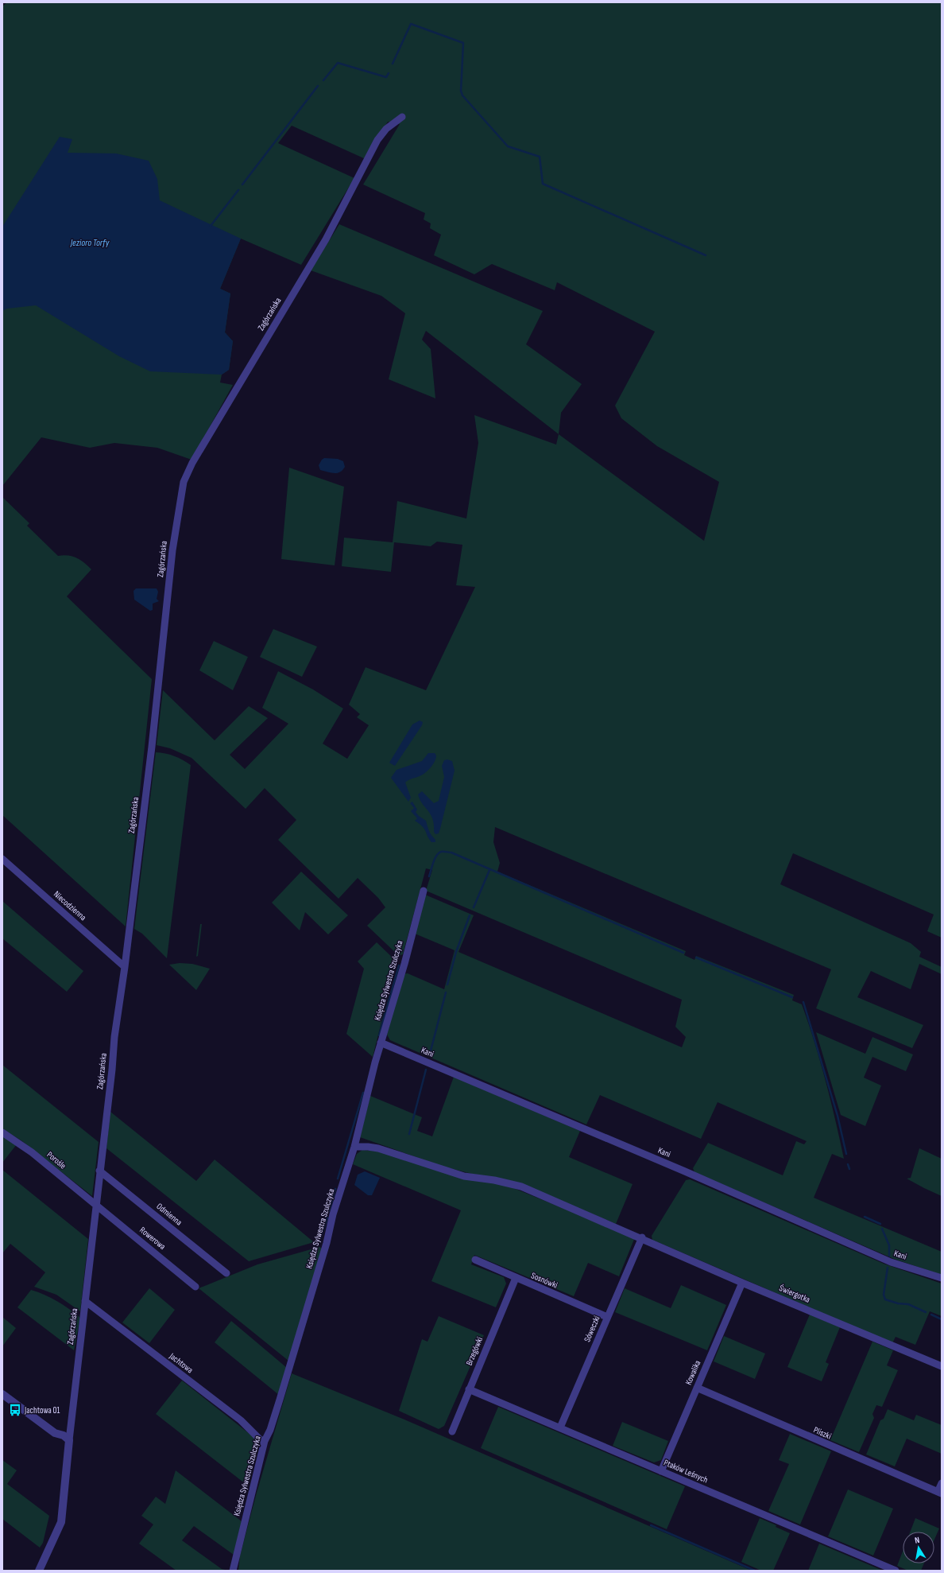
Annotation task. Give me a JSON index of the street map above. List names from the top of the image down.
{
  "streets": {
    "street": [
      "Zagórzańska",
      "Niecodzienna",
      "Księdza Sylwestra Szulczyka",
      "Kani",
      "Porośle",
      "Odmienna",
      "Rowerowa",
      "Sosnówki",
      "Świergotka",
      "Sóweczki",
      "Brzegówki",
      "Jachtowa",
      "Kowalika",
      "Pliszki",
      "Ptaków Leśnych"
    ]
  },
  "crossings": [
    ["Zagórzańska", "Niecodzienna"],
    ["Zagórzańska", "Porośle"],
    ["Zagórzańska", "Odmienna"],
    ["Zagórzańska", "Rowerowa"],
    ["Zagórzańska", "Jachtowa"],
    ["Księdza Sylwestra Szulczyka", "Kani"],
    ["Księdza Sylwestra Szulczyka", "Świergotka"],
    ["Księdza Sylwestra Szulczyka", "Jachtowa"],
    ["Porośle", "Rowerowa"],
    ["Sosnówki", "Sóweczki"],
    ["Sosnówki", "Brzegówki"],
    ["Świergotka", "Sóweczki"],
    ["Świergotka", "Kowalika"],
    ["Sóweczki", "Ptaków Leśnych"],
    ["Brzegówki", "Ptaków Leśnych"],
    ["Kowalika", "Pliszki"],
    ["Kowalika", "Ptaków Leśnych"]
  ],
  "water": ["Jezioro Torfy"],
  "places": {
    "bus stop": ["Jachtowa 01"]
  },
  "north": "top"
}
